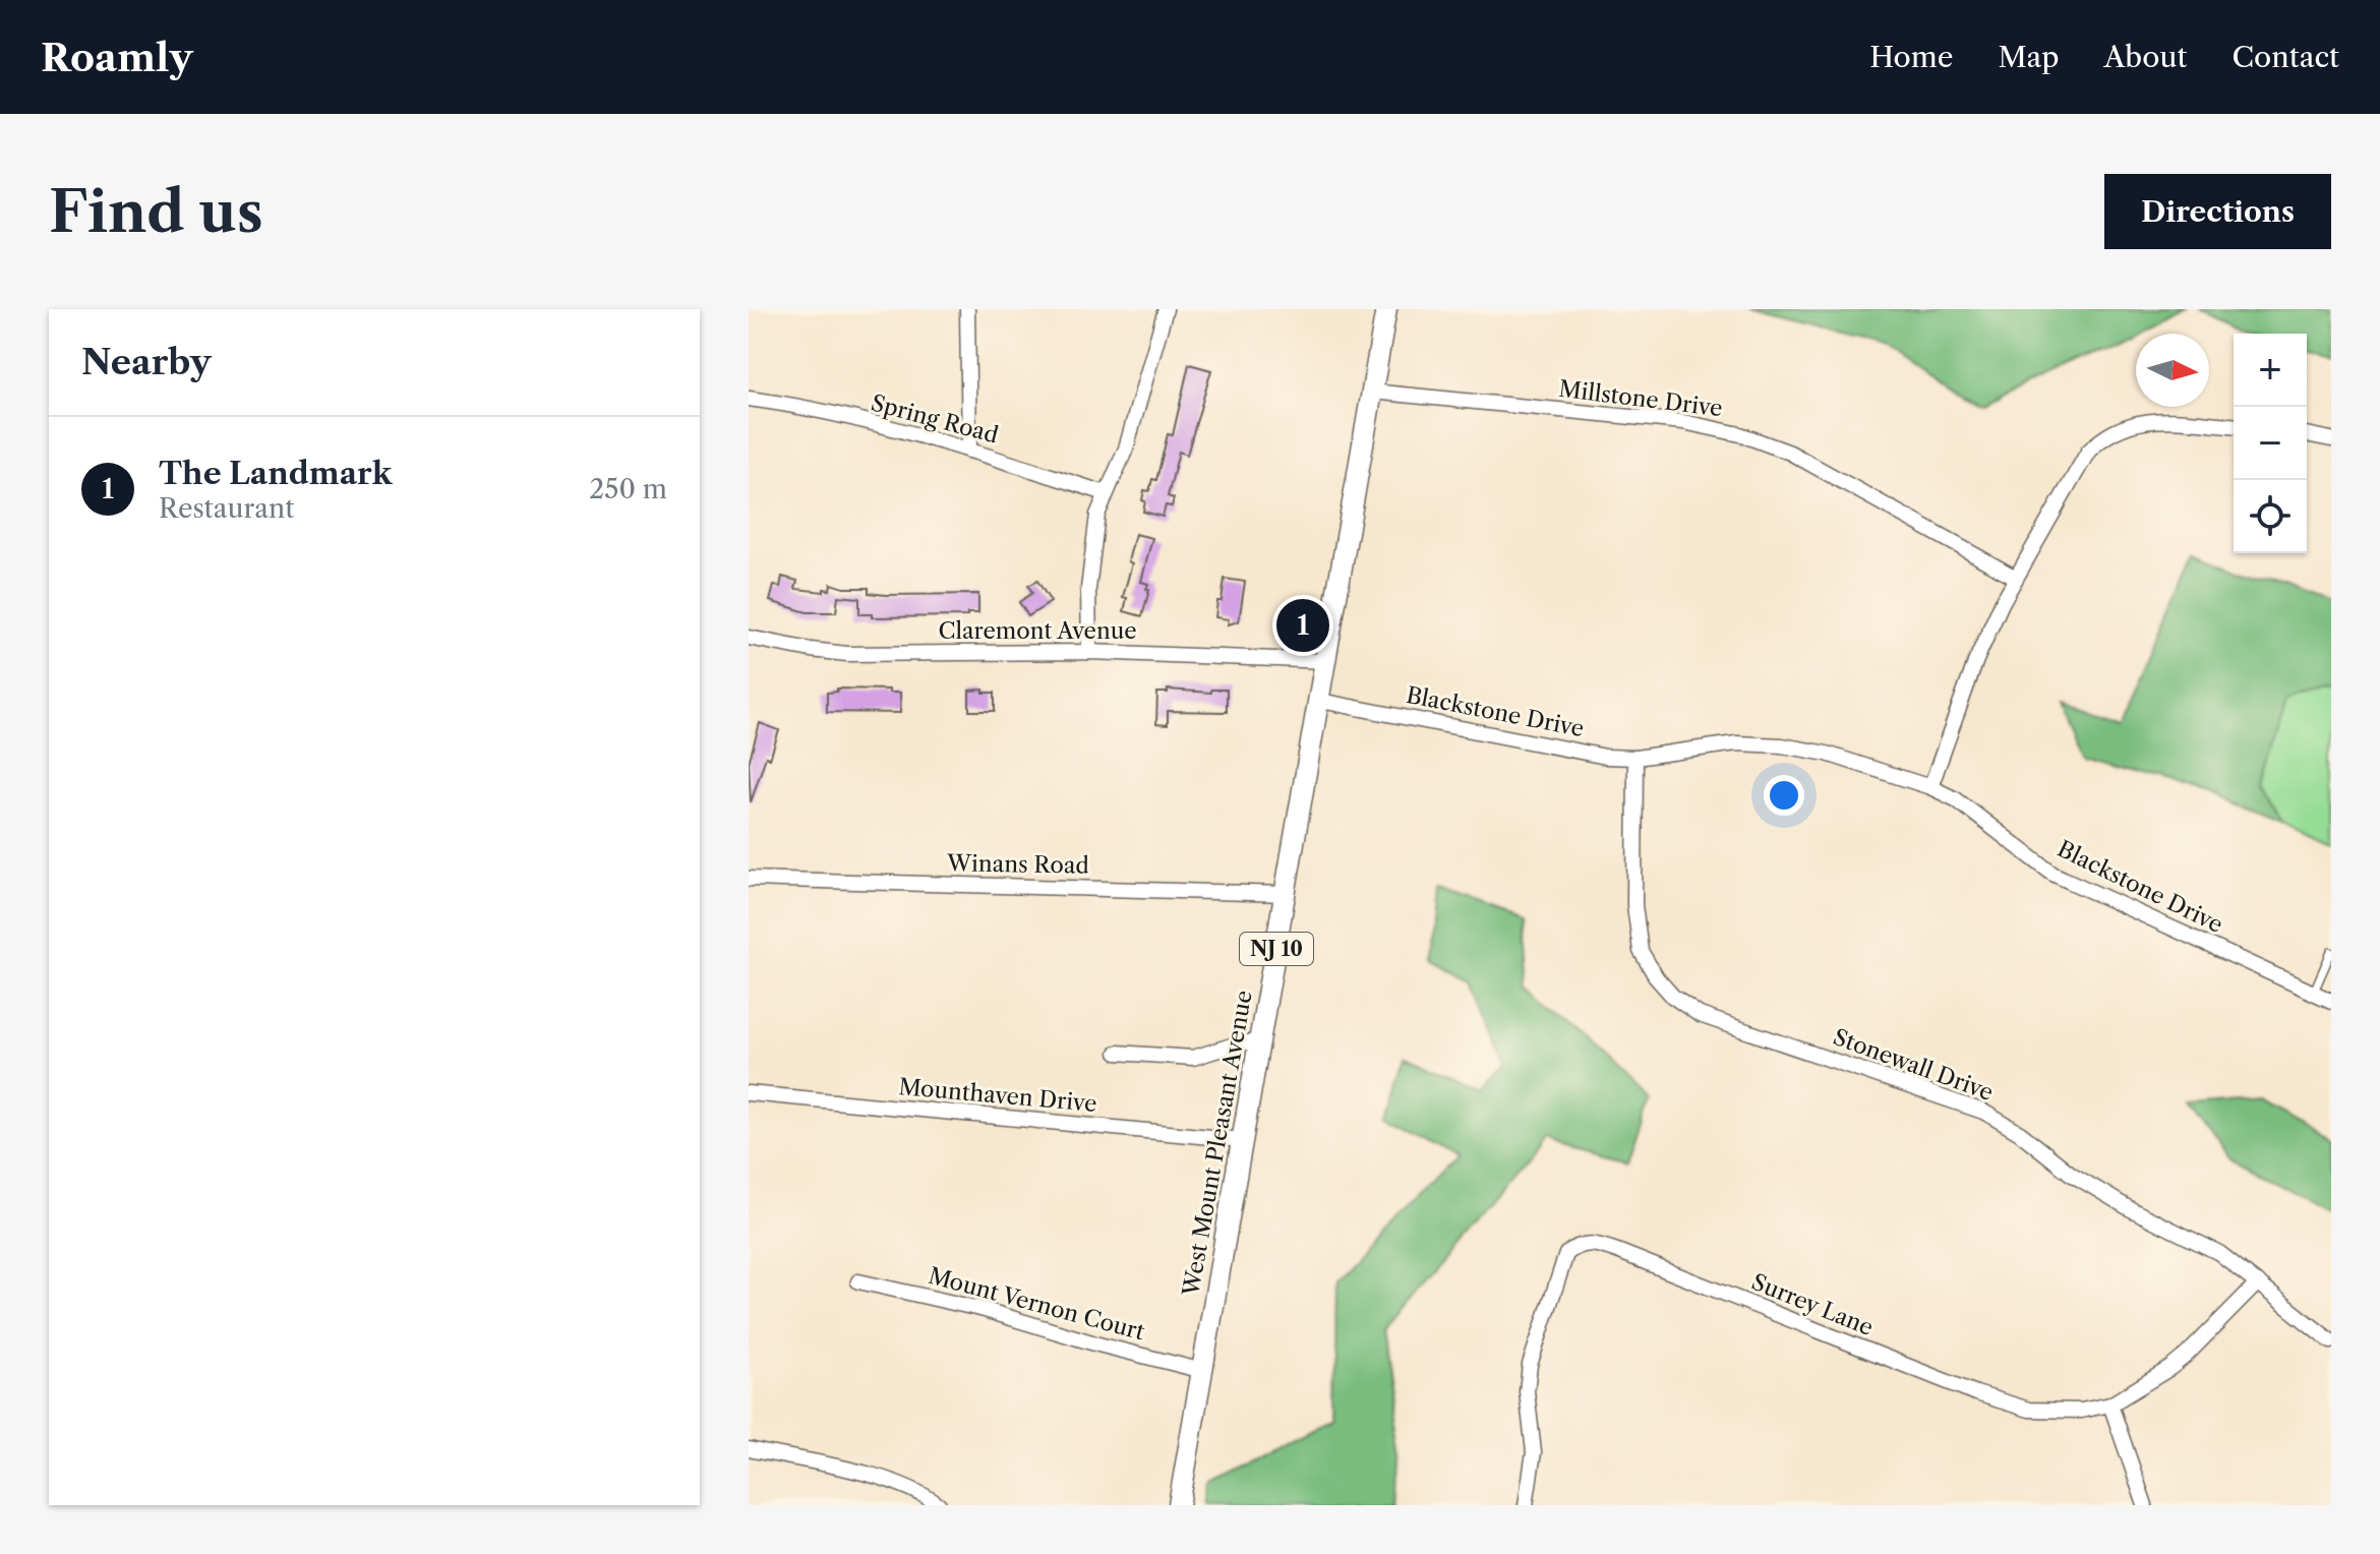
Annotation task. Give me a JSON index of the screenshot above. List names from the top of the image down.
{
  "streets": {
    "main road": ["NJ 10", "West Mount Pleasant Avenue"],
    "street": [
      "Millstone Drive",
      "Spring Road",
      "Claremont Avenue",
      "Blackstone Drive",
      "Winans Road",
      "Stonewall Drive",
      "Mounthaven Drive",
      "Mount Vernon Court",
      "Surrey Lane"
    ]
  },
  "crossings": [
    ["Millstone Drive", "West Mount Pleasant Avenue"],
    ["Claremont Avenue", "West Mount Pleasant Avenue"],
    ["Blackstone Drive", "Stonewall Drive"],
    ["Blackstone Drive", "West Mount Pleasant Avenue"],
    ["Winans Road", "West Mount Pleasant Avenue"],
    ["Stonewall Drive", "Surrey Lane"],
    ["Mounthaven Drive", "West Mount Pleasant Avenue"],
    ["West Mount Pleasant Avenue", "Mount Vernon Court"]
  ],
  "north": "right",
  "page": {
    "header": "Roamly",
    "nav": [
      "Home",
      "Map",
      "About",
      "Contact"
    ],
    "buttons": "Directions",
    "title": "Find us",
    "heading": "Nearby",
    "map_buttons": ["+", "−"],
    "list": [
      {
        "mark": "1",
        "name": "The Landmark",
        "note": "Restaurant",
        "value": "250 m"
      }
    ],
    "pins": "1"
  }
}
